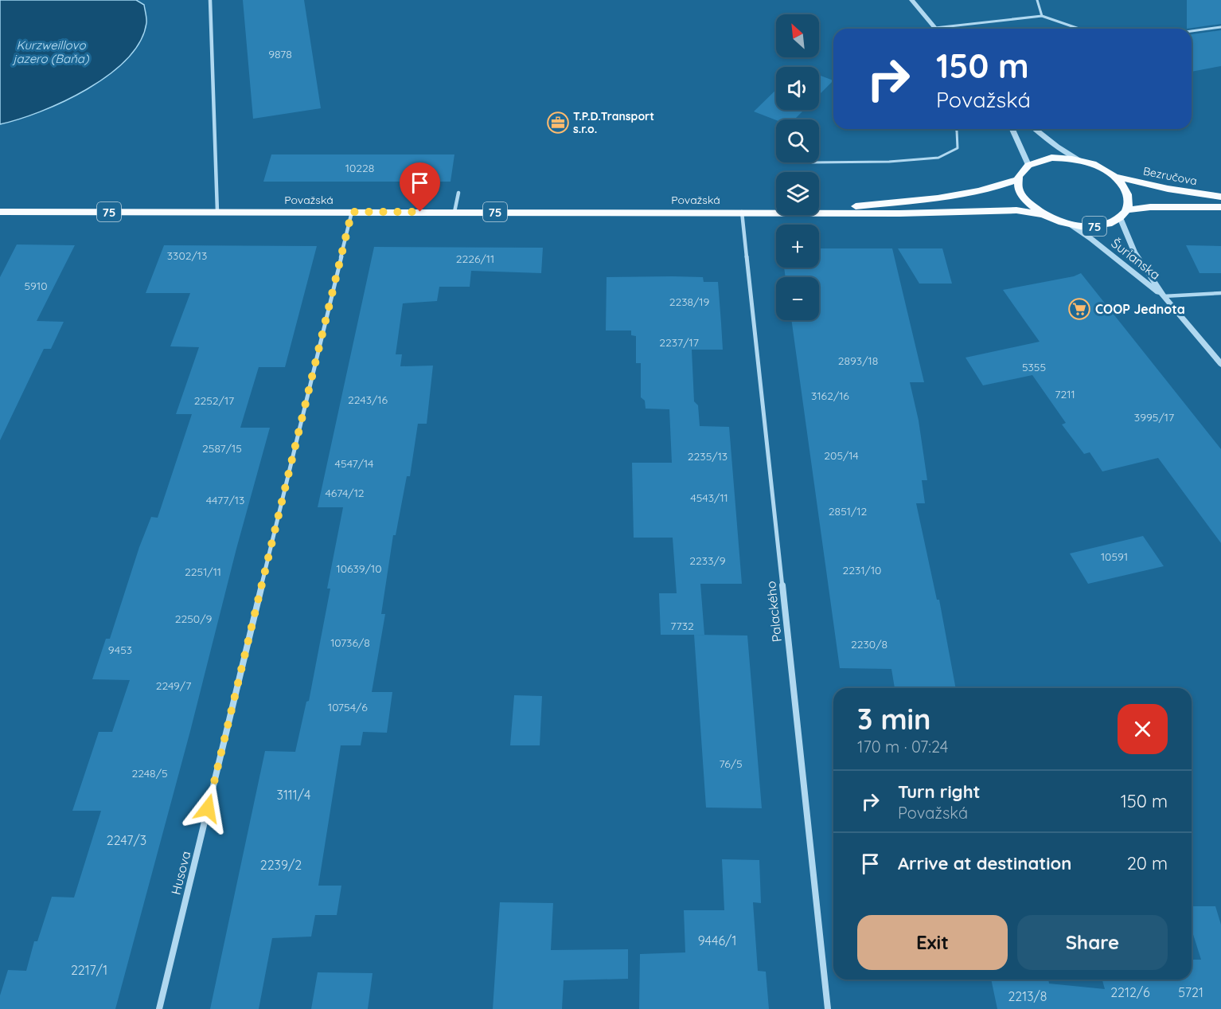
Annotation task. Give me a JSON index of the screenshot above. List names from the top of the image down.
{
  "streets": {
    "main road": ["Bezručova", "Považská", "75"],
    "street": ["Šurianska", "Palackého", "Husova"]
  },
  "crossings": [
    ["Bezručova", "Považská"],
    ["Bezručova", "Šurianska"],
    ["Považská", "Šurianska"],
    ["Považská", "Palackého"],
    ["Považská", "Husova"]
  ],
  "water": ["Kurzweillovo jazero (Baňa)"],
  "places": {
    "office": ["T.P.D.Transport s.r.o."],
    "supermarket": ["COOP Jednota"]
  },
  "house_numbers": [
    "9878",
    "10228",
    "3302/13",
    "2226/11",
    "5910",
    "2238/19",
    "2237/17",
    "2893/18",
    "5355",
    "7211",
    "3162/16",
    "2243/16",
    "2252/17",
    "3995/17",
    "2587/15",
    "205/14",
    "2235/13",
    "4547/14",
    "4674/12",
    "4543/11",
    "4477/13",
    "2851/12",
    "10591",
    "2233/9",
    "10639/10",
    "2231/10",
    "2251/11",
    "2250/9",
    "7732",
    "10736/8",
    "2230/8",
    "9453",
    "2249/7",
    "10754/6",
    "76/5",
    "2248/5",
    "3111/4",
    "2247/3",
    "2239/2",
    "9446/1",
    "2217/1",
    "2212/6",
    "5721",
    "2213/8"
  ],
  "north": "top left",
  "page": {
    "map_buttons": ["+", "−"],
    "turn": ["150 m", "Považská"],
    "heading": ["3 min", "170 m · 07:24"],
    "list": [
      {
        "name": "Turn right",
        "note": "Považská",
        "value": "150 m"
      },
      {
        "name": "Arrive at destination",
        "value": "20 m"
      }
    ],
    "buttons": ["Exit", "Share"]
  }
}
